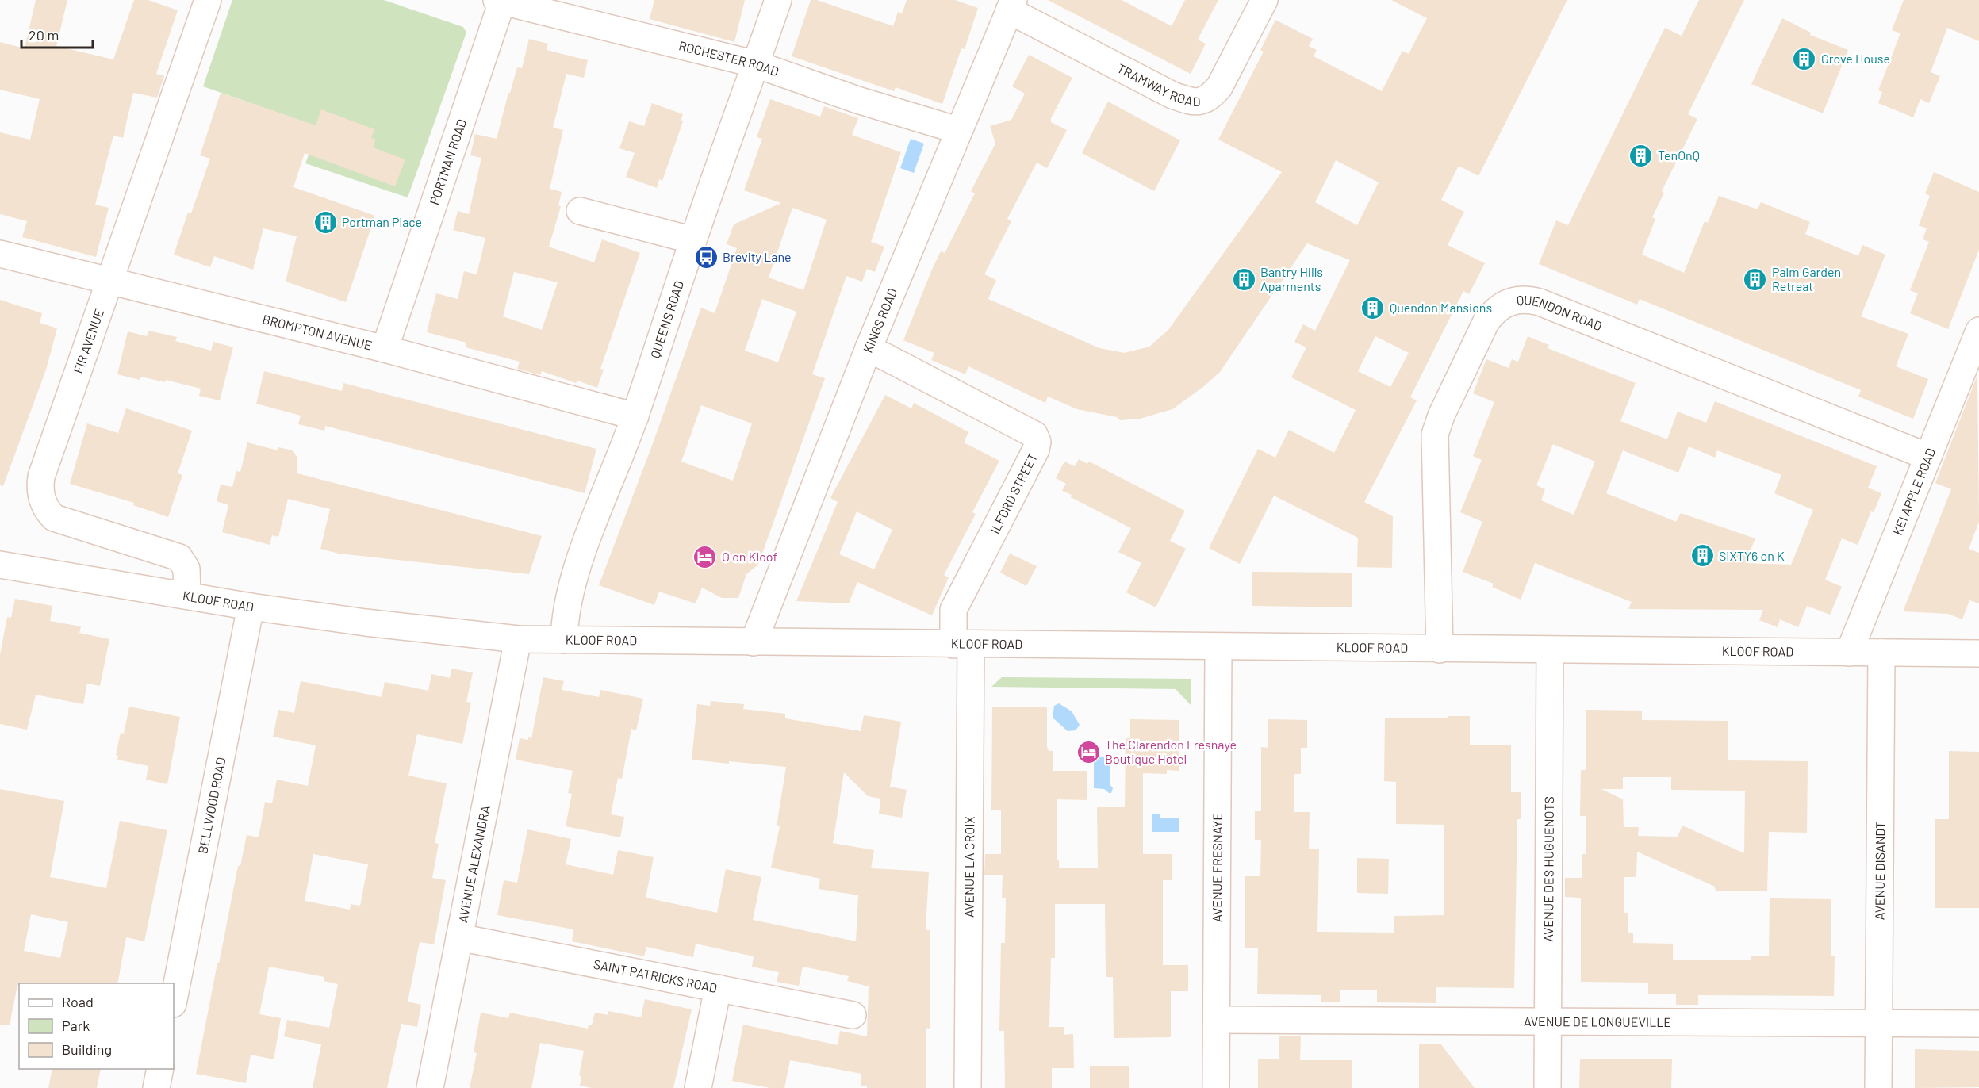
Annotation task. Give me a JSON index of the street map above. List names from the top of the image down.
{
  "streets": {
    "street": [
      "ROCHESTER ROAD",
      "TRAMWAY ROAD",
      "PORTMAN ROAD",
      "QUENDON ROAD",
      "QUEENS ROAD",
      "KINGS ROAD",
      "BROMPTON AVENUE",
      "FIR AVENUE",
      "KEI APPLE ROAD",
      "ILFORD STREET",
      "KLOOF ROAD",
      "BELLWOOD ROAD",
      "AVENUE ALEXANDRA",
      "AVENUE LA CROIX",
      "AVENUE FRESNAYE",
      "AVENUE DES HUGUENOTS",
      "AVENUE DISANDT",
      "SAINT PATRICKS ROAD",
      "AVENUE DE LONGUEVILLE"
    ]
  },
  "crossings": [
    ["ROCHESTER ROAD", "PORTMAN ROAD"],
    ["ROCHESTER ROAD", "QUEENS ROAD"],
    ["ROCHESTER ROAD", "KINGS ROAD"],
    ["TRAMWAY ROAD", "KINGS ROAD"],
    ["PORTMAN ROAD", "BROMPTON AVENUE"],
    ["QUENDON ROAD", "KEI APPLE ROAD"],
    ["QUENDON ROAD", "KLOOF ROAD"],
    ["QUEENS ROAD", "BROMPTON AVENUE"],
    ["QUEENS ROAD", "KLOOF ROAD"],
    ["KINGS ROAD", "ILFORD STREET"],
    ["KINGS ROAD", "KLOOF ROAD"],
    ["BROMPTON AVENUE", "FIR AVENUE"],
    ["FIR AVENUE", "KLOOF ROAD"],
    ["KEI APPLE ROAD", "KLOOF ROAD"],
    ["ILFORD STREET", "KLOOF ROAD"],
    ["ILFORD STREET", "AVENUE LA CROIX"],
    ["KLOOF ROAD", "BELLWOOD ROAD"],
    ["KLOOF ROAD", "AVENUE ALEXANDRA"],
    ["KLOOF ROAD", "AVENUE LA CROIX"],
    ["KLOOF ROAD", "AVENUE FRESNAYE"],
    ["KLOOF ROAD", "AVENUE DES HUGUENOTS"],
    ["KLOOF ROAD", "AVENUE DISANDT"],
    ["AVENUE ALEXANDRA", "SAINT PATRICKS ROAD"],
    ["AVENUE FRESNAYE", "AVENUE DE LONGUEVILLE"],
    ["AVENUE DES HUGUENOTS", "AVENUE DE LONGUEVILLE"],
    ["AVENUE DISANDT", "AVENUE DE LONGUEVILLE"]
  ],
  "places": {
    "building": [
      "Grove House",
      "TenOnQ",
      "Portman Place",
      "Bantry Hills Aparments",
      "Palm Garden Retreat",
      "Quendon Mansions",
      "SIXTY6 on K"
    ],
    "bus stop": ["Brevity Lane"],
    "hotel": ["O on Kloof", "The Clarendon Fresnaye Boutique Hotel"]
  },
  "legend": ["Road", "Park", "Building"],
  "scale_bar": "20 m"
}
